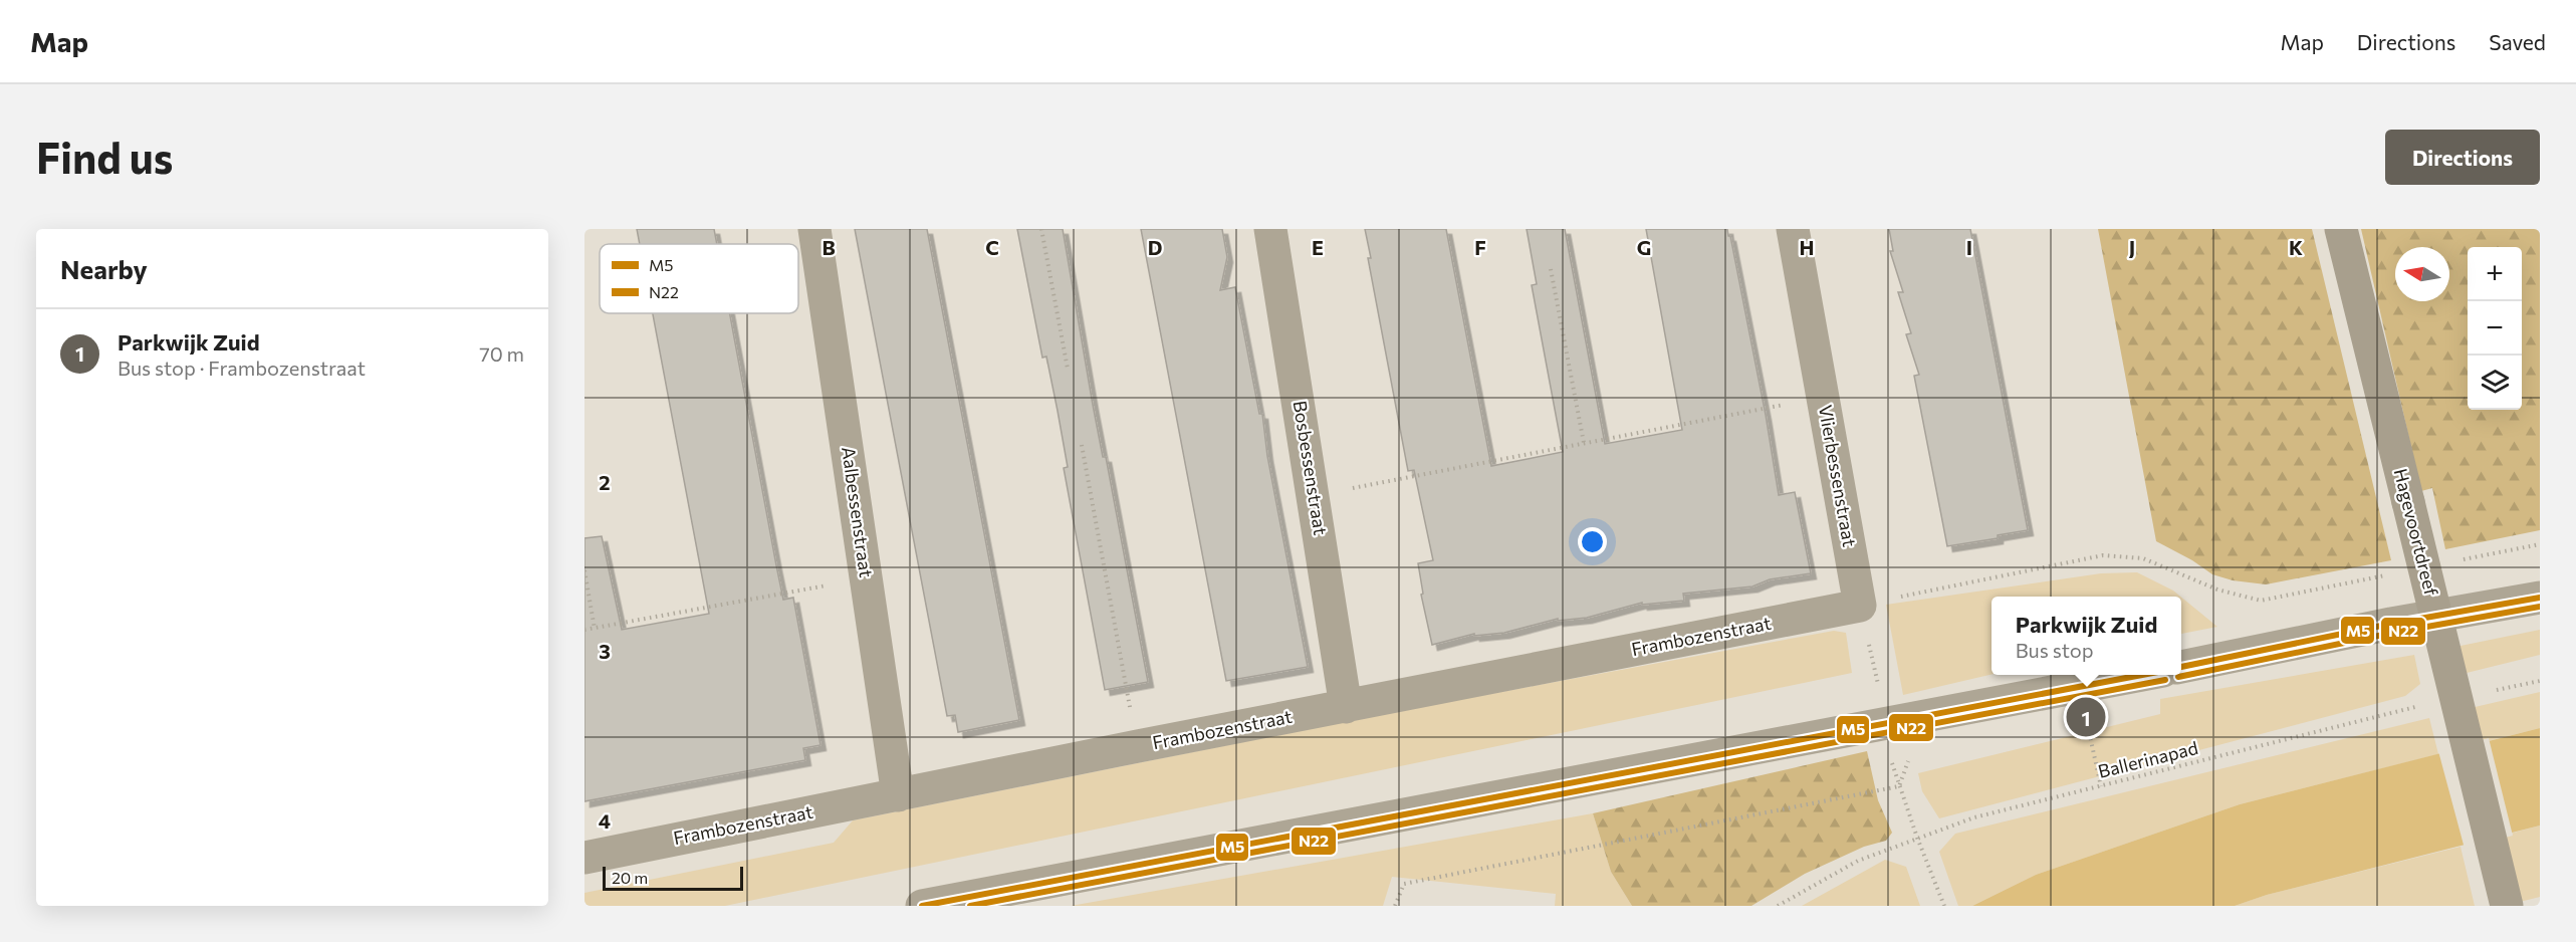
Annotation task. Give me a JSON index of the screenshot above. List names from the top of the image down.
{
  "streets": {
    "main road": ["Hagevoortdreef"],
    "street": [
      "Bosbessenstraat",
      "Vlierbessenstraat",
      "Aalbessenstraat",
      "Frambozenstraat"
    ],
    "path": ["Ballerinapad"]
  },
  "crossings": [
    ["Bosbessenstraat", "Frambozenstraat"],
    ["Vlierbessenstraat", "Frambozenstraat"],
    ["Aalbessenstraat", "Frambozenstraat"]
  ],
  "lines": ["transit line M5", "transit line N22"],
  "legend": ["M5", "N22"],
  "scale_bar": "20 m",
  "north": "left",
  "page": {
    "header": "Map",
    "nav": ["Map", "Directions", "Saved"],
    "buttons": "Directions",
    "title": "Find us",
    "heading": "Nearby",
    "map_buttons": ["+", "−"],
    "list": [
      {
        "mark": "1",
        "name": "Parkwijk Zuid",
        "note": "Bus stop · Frambozenstraat",
        "value": "70 m"
      }
    ],
    "popup": ["Parkwijk Zuid", "Bus stop"],
    "pins": "1",
    "scale": "20 m"
  },
  "grid": {
    "columns": [
      "B",
      "C",
      "D",
      "E",
      "F",
      "G",
      "H",
      "I",
      "J",
      "K"
    ],
    "rows": ["2", "3", "4"]
  }
}
